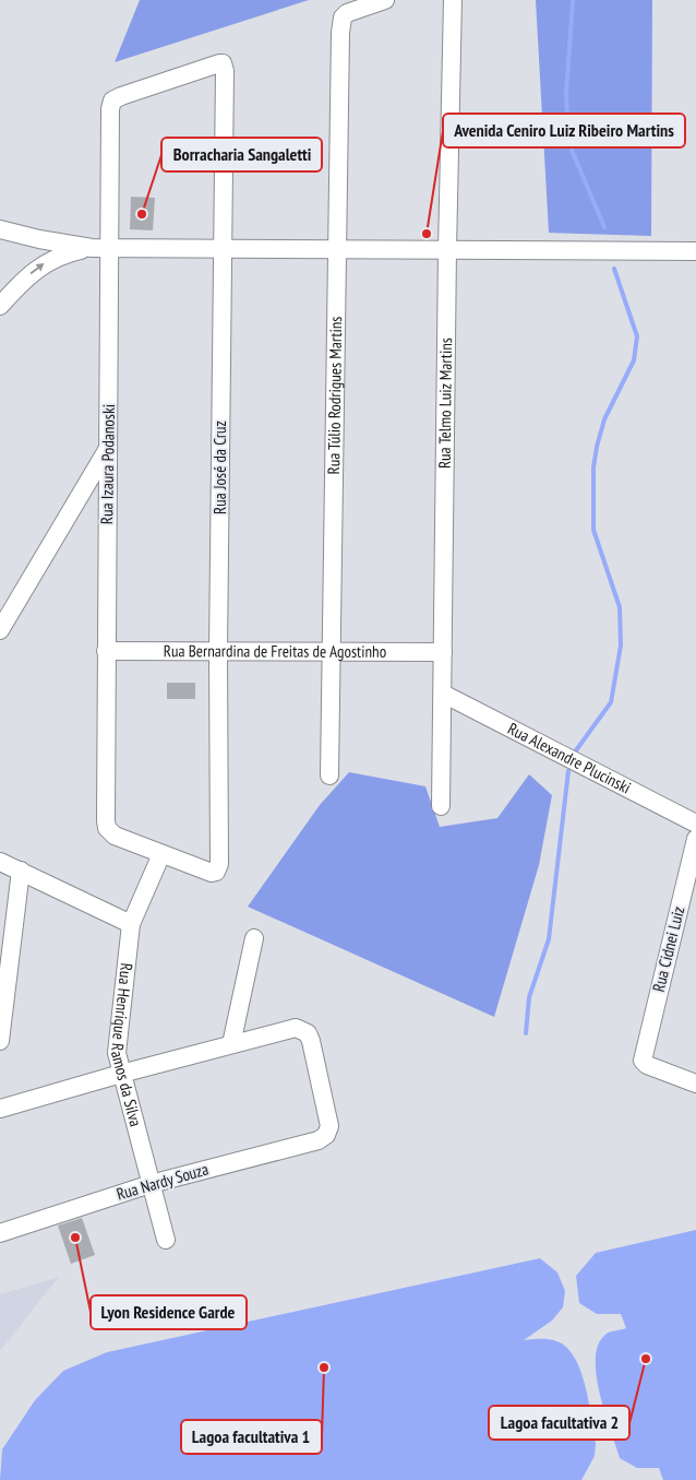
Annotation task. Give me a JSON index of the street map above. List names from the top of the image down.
{
  "streets": {
    "street": [
      "Rua Túlio Rodrigues Martins",
      "Rua Telmo Luiz Martins",
      "Rua Izaura Podanoski",
      "Rua José da Cruz",
      "Rua Bernardina de Freitas de Agostinho",
      "Rua Alexandre Plucinski",
      "Rua Cidnei Luiz",
      "Rua Henrique Ramos da Silva",
      "Rua Nardy Souza"
    ]
  },
  "crossings": [
    ["Rua Túlio Rodrigues Martins", "Rua Bernardina de Freitas de Agostinho"],
    ["Rua Telmo Luiz Martins", "Rua Bernardina de Freitas de Agostinho"],
    ["Rua Telmo Luiz Martins", "Rua Alexandre Plucinski"],
    ["Rua Izaura Podanoski", "Rua José da Cruz"],
    ["Rua Izaura Podanoski", "Rua Bernardina de Freitas de Agostinho"],
    ["Rua Izaura Podanoski", "Rua Henrique Ramos da Silva"],
    ["Rua José da Cruz", "Rua Bernardina de Freitas de Agostinho"],
    ["Rua José da Cruz", "Rua Henrique Ramos da Silva"],
    ["Rua Henrique Ramos da Silva", "Rua Nardy Souza"]
  ],
  "places": [
    "Borracharia Sangaletti",
    "Avenida Ceniro Luiz Ribeiro Martins",
    "Lyon Residence Garde",
    "Lagoa facultativa 2",
    "Lagoa facultativa 1"
  ]
}
